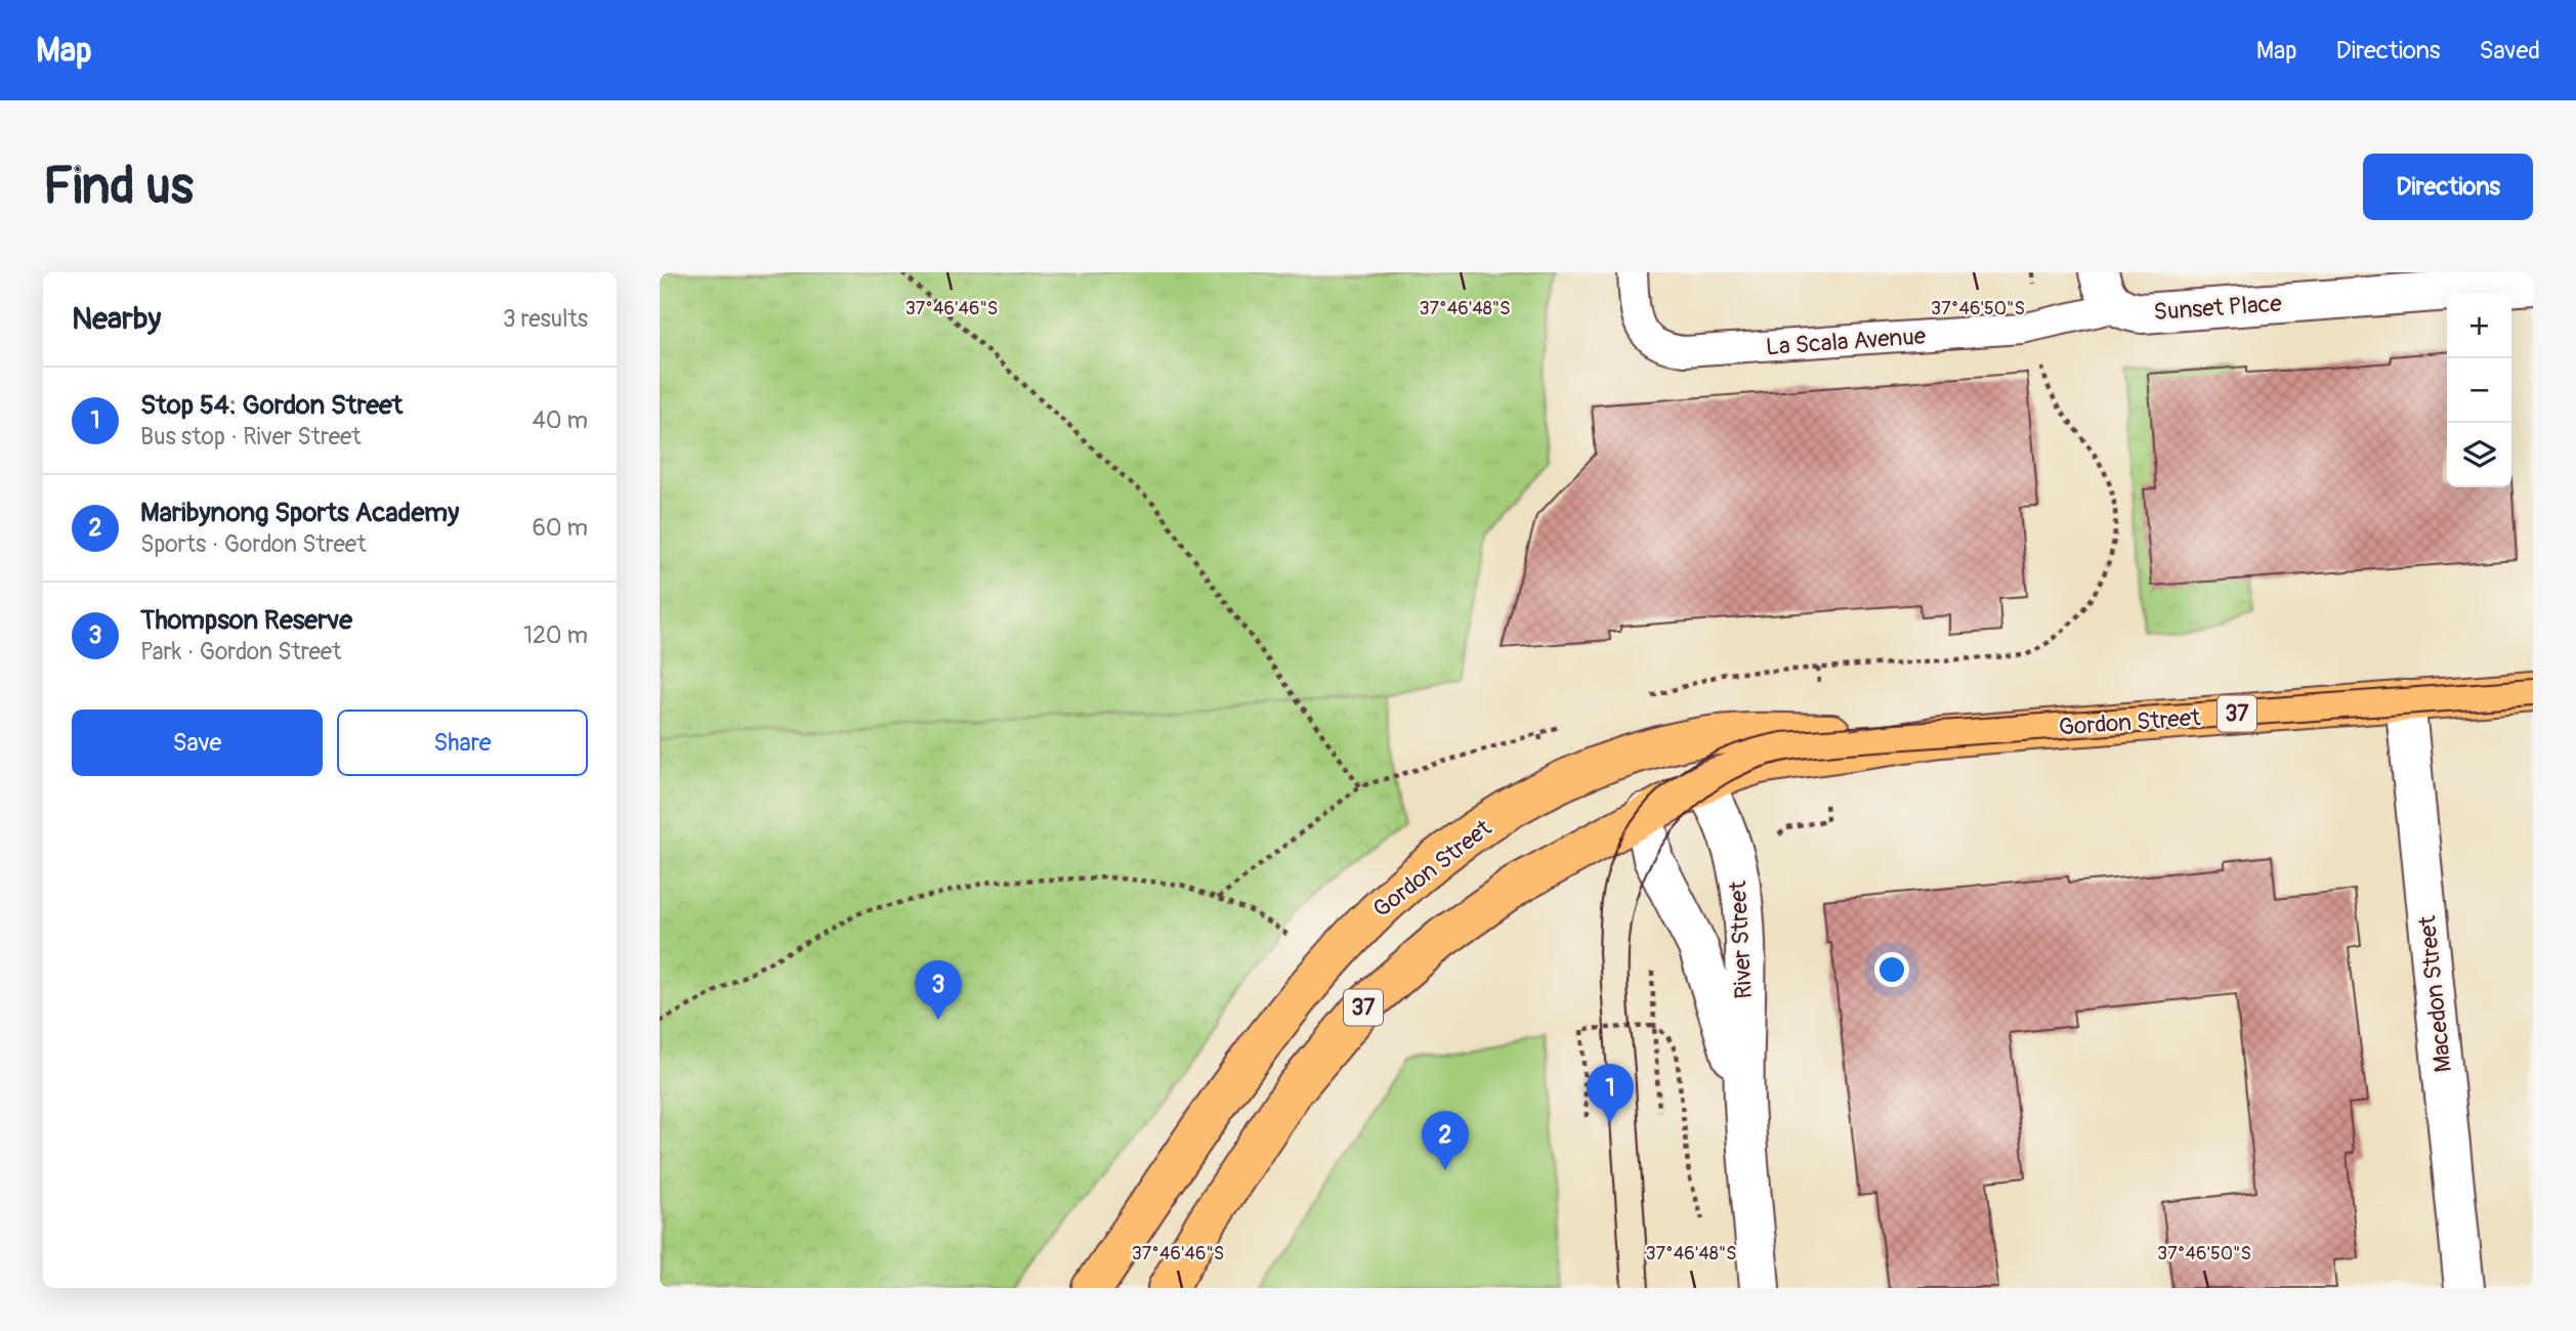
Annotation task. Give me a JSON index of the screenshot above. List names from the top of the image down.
{
  "streets": {
    "main road": ["37", "Gordon Street"],
    "street": ["Sunset Place", "River Street", "Macedon Street"],
    "lane": ["La Scala Avenue"]
  },
  "crossings": [
    ["Sunset Place", "La Scala Avenue"],
    ["37", "Gordon Street"],
    ["37", "River Street"],
    ["Gordon Street", "River Street"],
    ["Gordon Street", "Macedon Street"]
  ],
  "page": {
    "header": "Map",
    "nav": ["Map", "Directions", "Saved"],
    "buttons": [
      "Directions",
      ["Save", "Share"]
    ],
    "title": "Find us",
    "heading": ["Nearby", "3 results"],
    "map_buttons": ["+", "−"],
    "list": [
      {
        "mark": "1",
        "name": "Stop 54: Gordon Street",
        "note": "Bus stop · River Street",
        "value": "40 m"
      },
      {
        "mark": "2",
        "name": "Maribynong Sports Academy",
        "note": "Sports · Gordon Street",
        "value": "60 m"
      },
      {
        "mark": "3",
        "name": "Thompson Reserve",
        "note": "Park · Gordon Street",
        "value": "120 m"
      }
    ],
    "pins": ["3", "1", "2"]
  },
  "coordinates": ["37°46'46\"S", "37°46'48\"S", "37°46'50\"S"]
}
